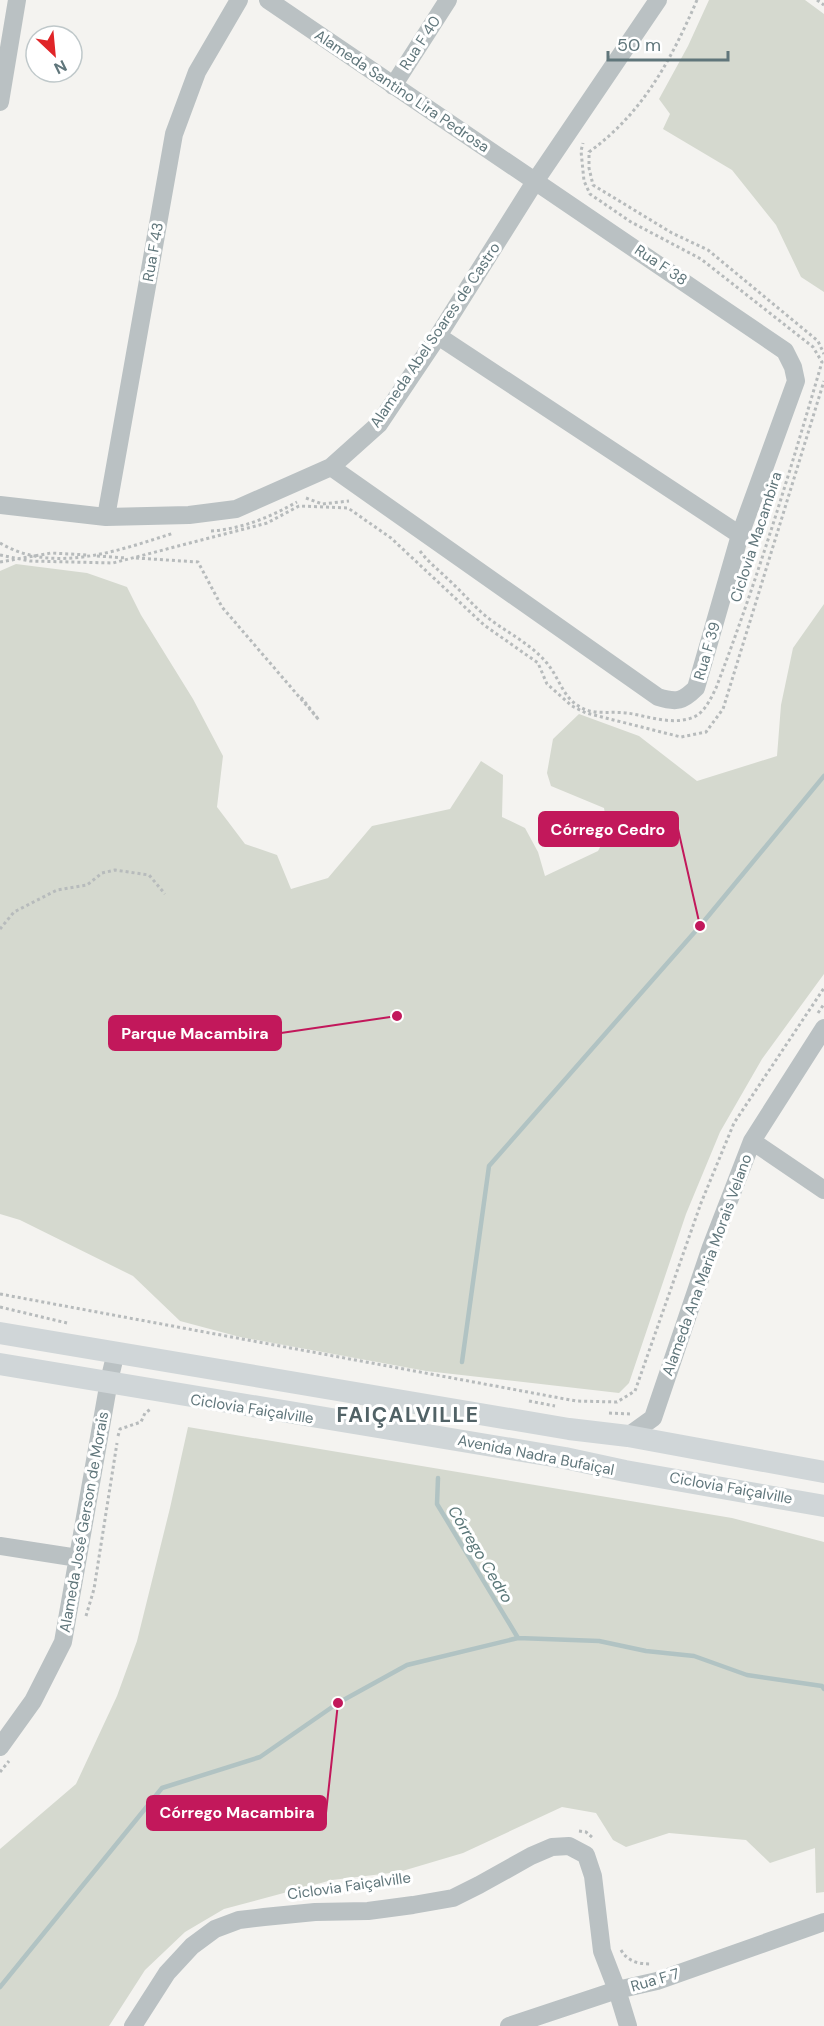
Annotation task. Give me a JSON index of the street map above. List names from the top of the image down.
{
  "streets": {
    "main road": ["Avenida Nadra Bufaiçal"],
    "street": [
      "Rua F 40",
      "Alameda Santino Lira Pedrosa",
      "Rua F 43",
      "Rua F 38",
      "Alameda Abel Soares de Castro",
      "Rua F 39",
      "Alameda Ana Maria Morais Velano",
      "Alameda José Gerson de Morais",
      "Rua F 7"
    ],
    "path": ["Ciclovia Macambira"]
  },
  "crossings": [
    ["Rua F 40", "Alameda Santino Lira Pedrosa"],
    ["Alameda Santino Lira Pedrosa", "Rua F 38"],
    ["Alameda Santino Lira Pedrosa", "Alameda Abel Soares de Castro"],
    ["Rua F 43", "Alameda Abel Soares de Castro"],
    ["Rua F 38", "Alameda Abel Soares de Castro"],
    ["Rua F 38", "Rua F 39"],
    ["Alameda Abel Soares de Castro", "Rua F 39"],
    ["Alameda Ana Maria Morais Velano", "Avenida Nadra Bufaiçal"],
    ["Avenida Nadra Bufaiçal", "Alameda José Gerson de Morais"]
  ],
  "districts": ["FAIÇALVILLE"],
  "water": ["Córrego Cedro"],
  "places": ["Córrego Cedro", "Parque Macambira", "Córrego Macambira"],
  "scale_bar": "50 m",
  "north": "bottom right"
}
